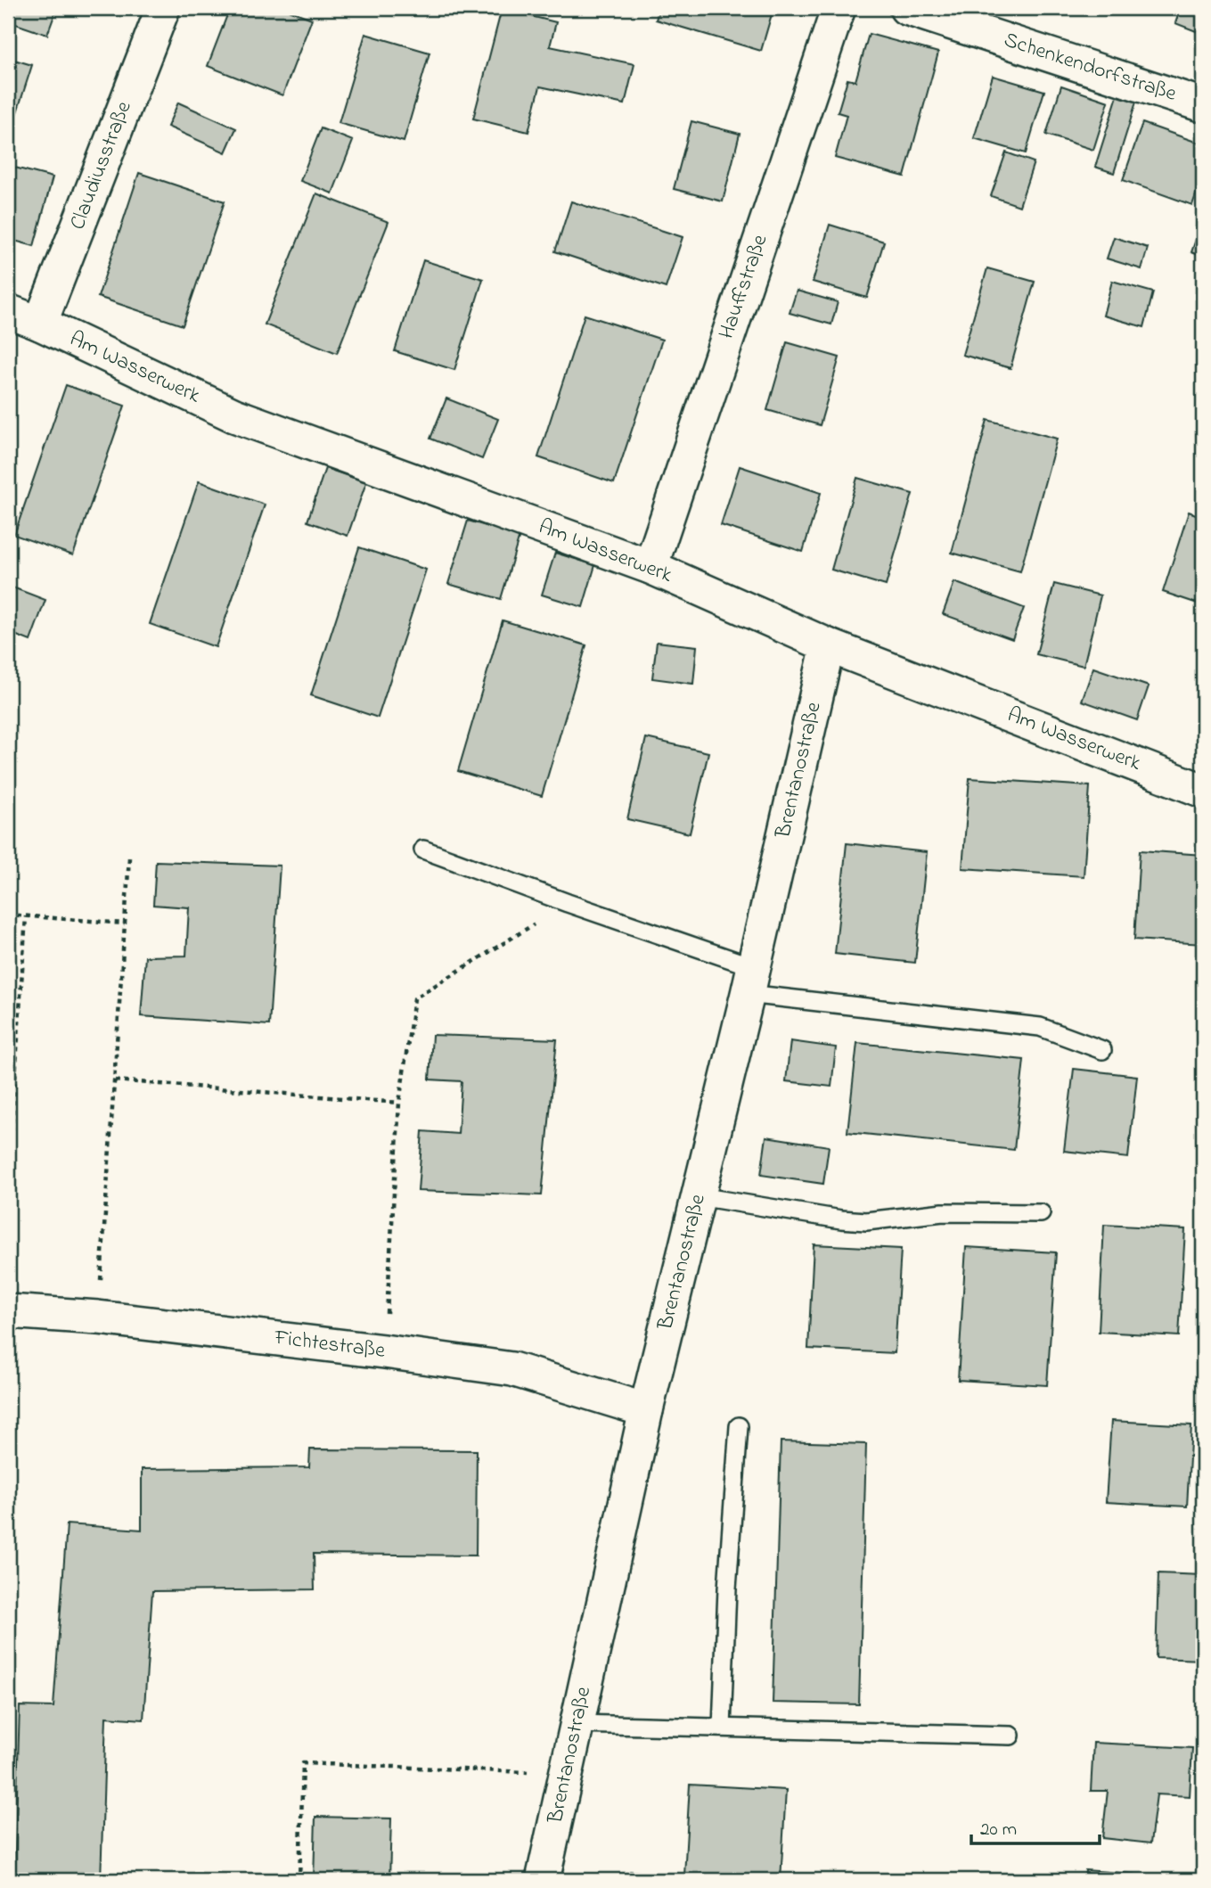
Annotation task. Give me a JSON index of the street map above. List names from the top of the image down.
{
  "streets": {
    "street": [
      "Schenkendorfstraße",
      "Claudiusstraße",
      "Hauffstraße",
      "Am Wasserwerk",
      "Brentanostraße",
      "Fichtestraße"
    ]
  },
  "crossings": [
    ["Claudiusstraße", "Am Wasserwerk"],
    ["Hauffstraße", "Am Wasserwerk"],
    ["Am Wasserwerk", "Brentanostraße"],
    ["Brentanostraße", "Fichtestraße"]
  ],
  "scale_bar": "20 m"
}
